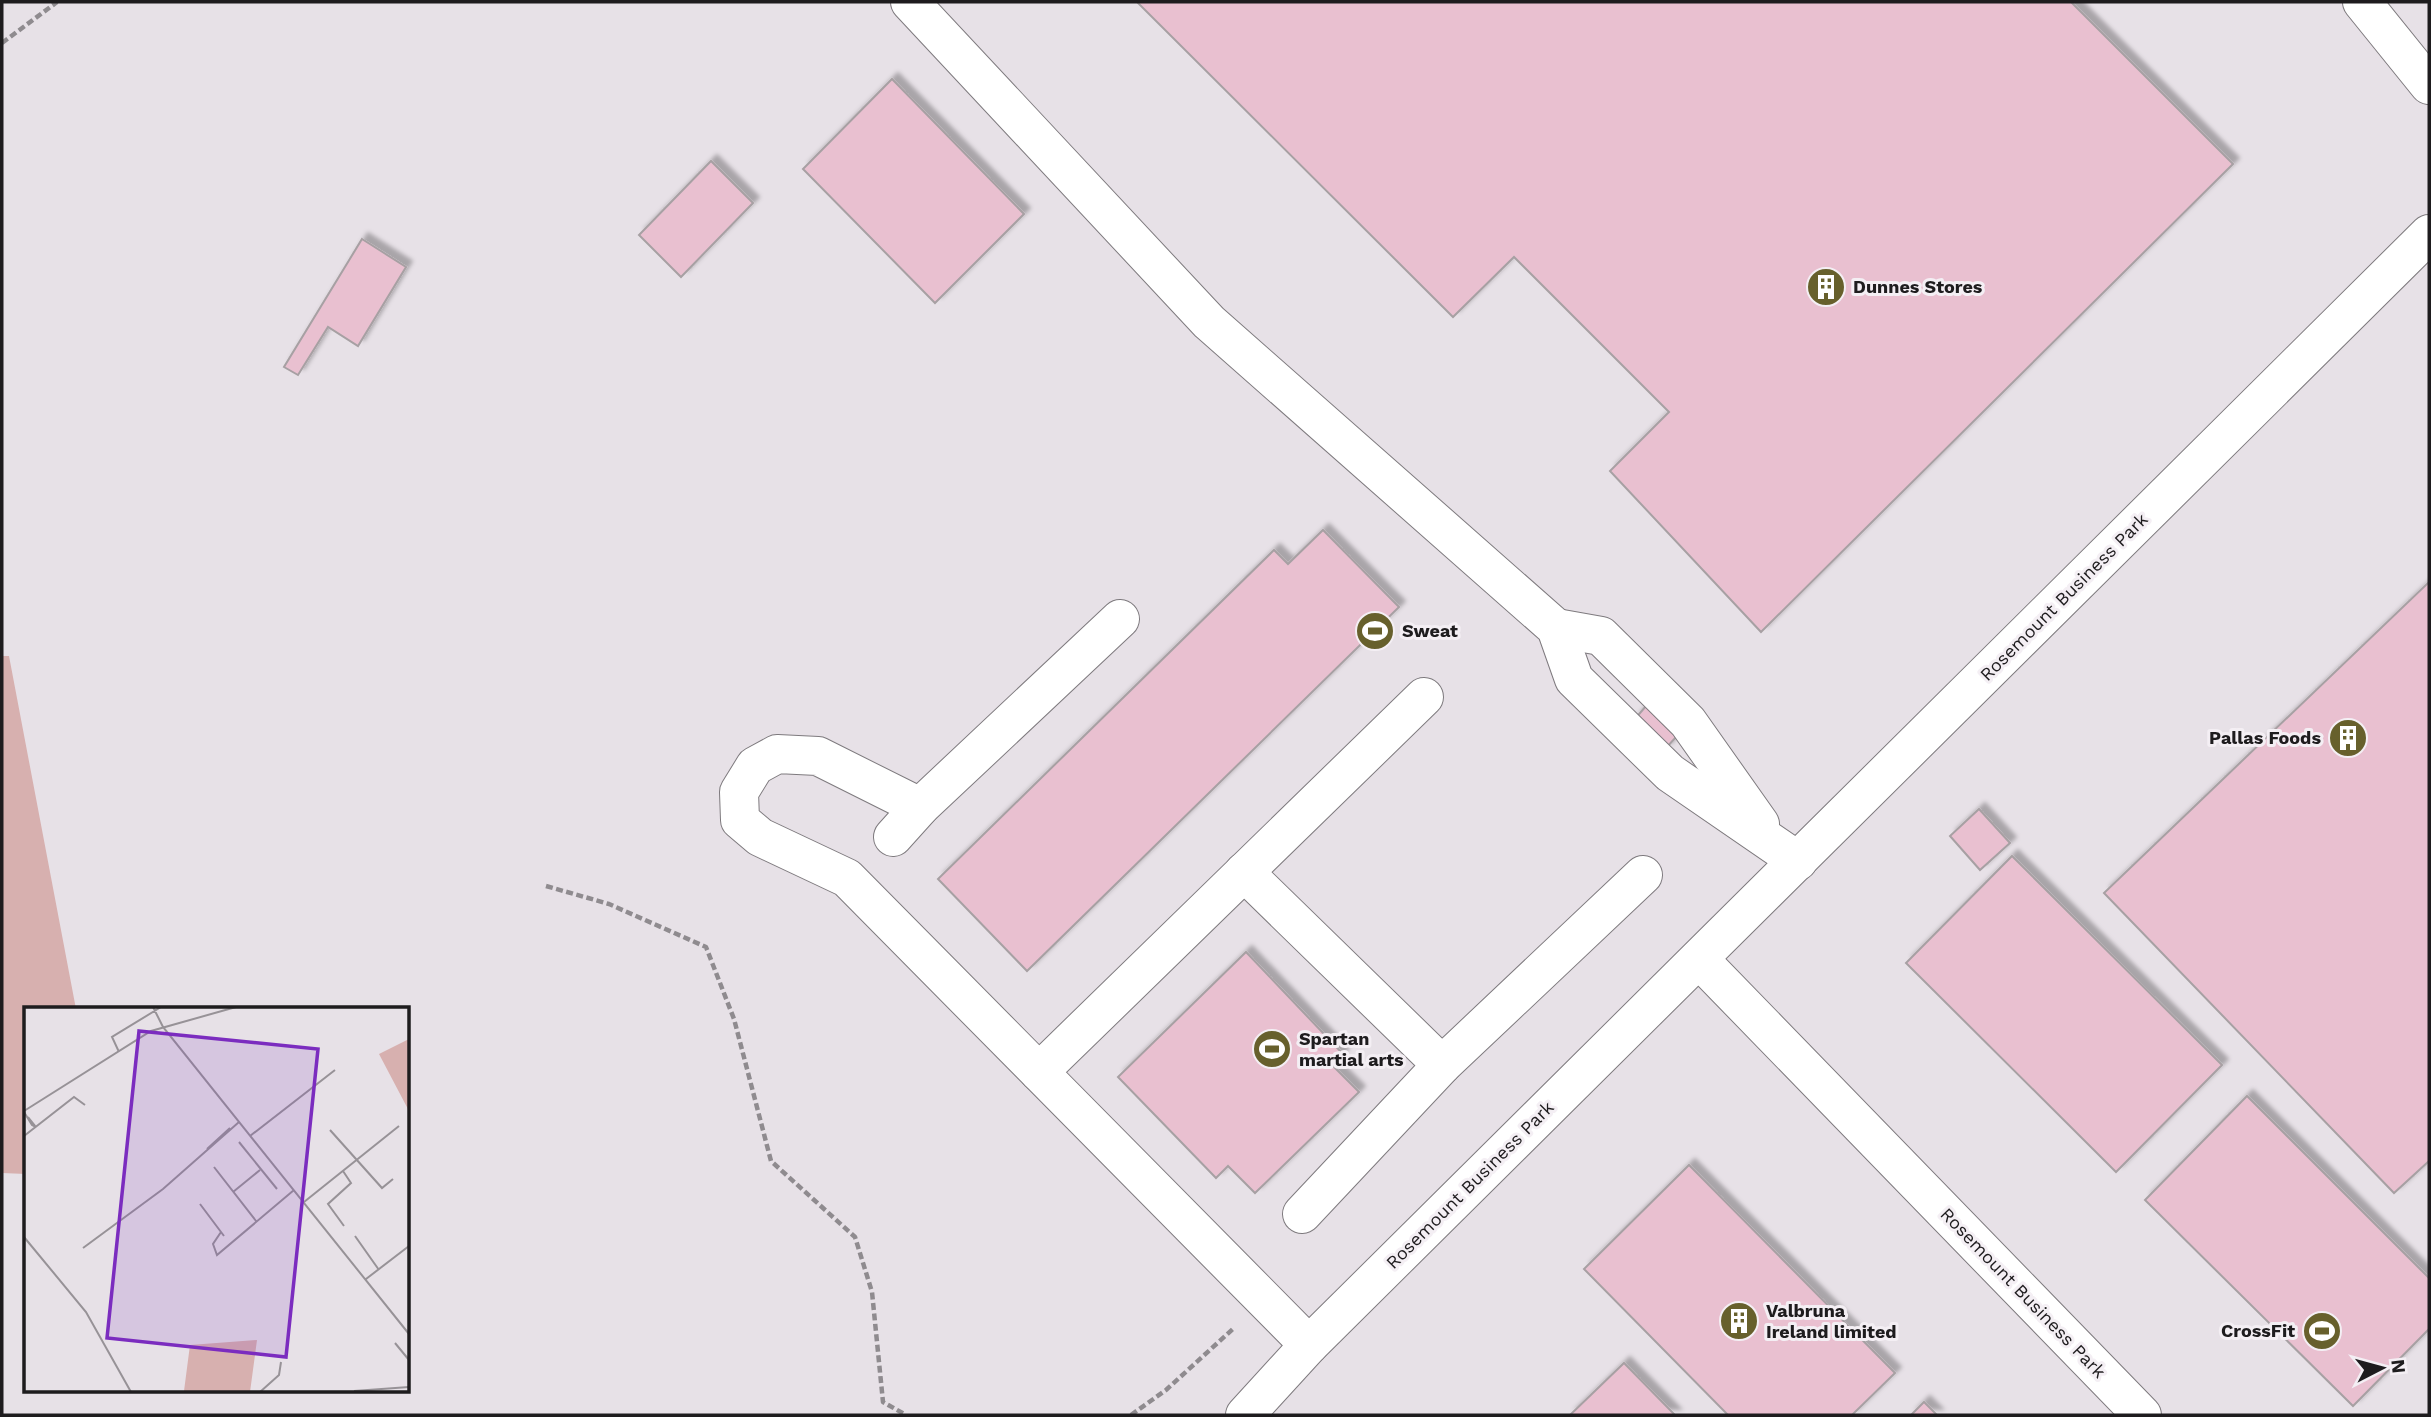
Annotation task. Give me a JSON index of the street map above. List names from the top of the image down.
{
  "streets": {
    "street": ["Rosemount Business Park"]
  },
  "places": {
    "building": ["Dunnes Stores", "Pallas Foods", "Valbruna Ireland limited"],
    "sports": ["Sweat", "Spartan martial arts", "CrossFit"]
  },
  "north": "right"
}
